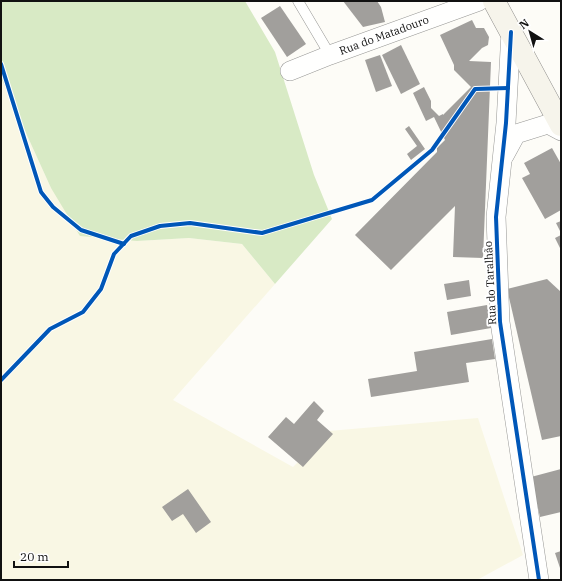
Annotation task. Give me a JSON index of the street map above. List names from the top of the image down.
{
  "streets": {
    "street": ["Rua do Matadouro", "Rua do Taralhão"]
  },
  "scale_bar": "20 m",
  "north": "top left"
}
